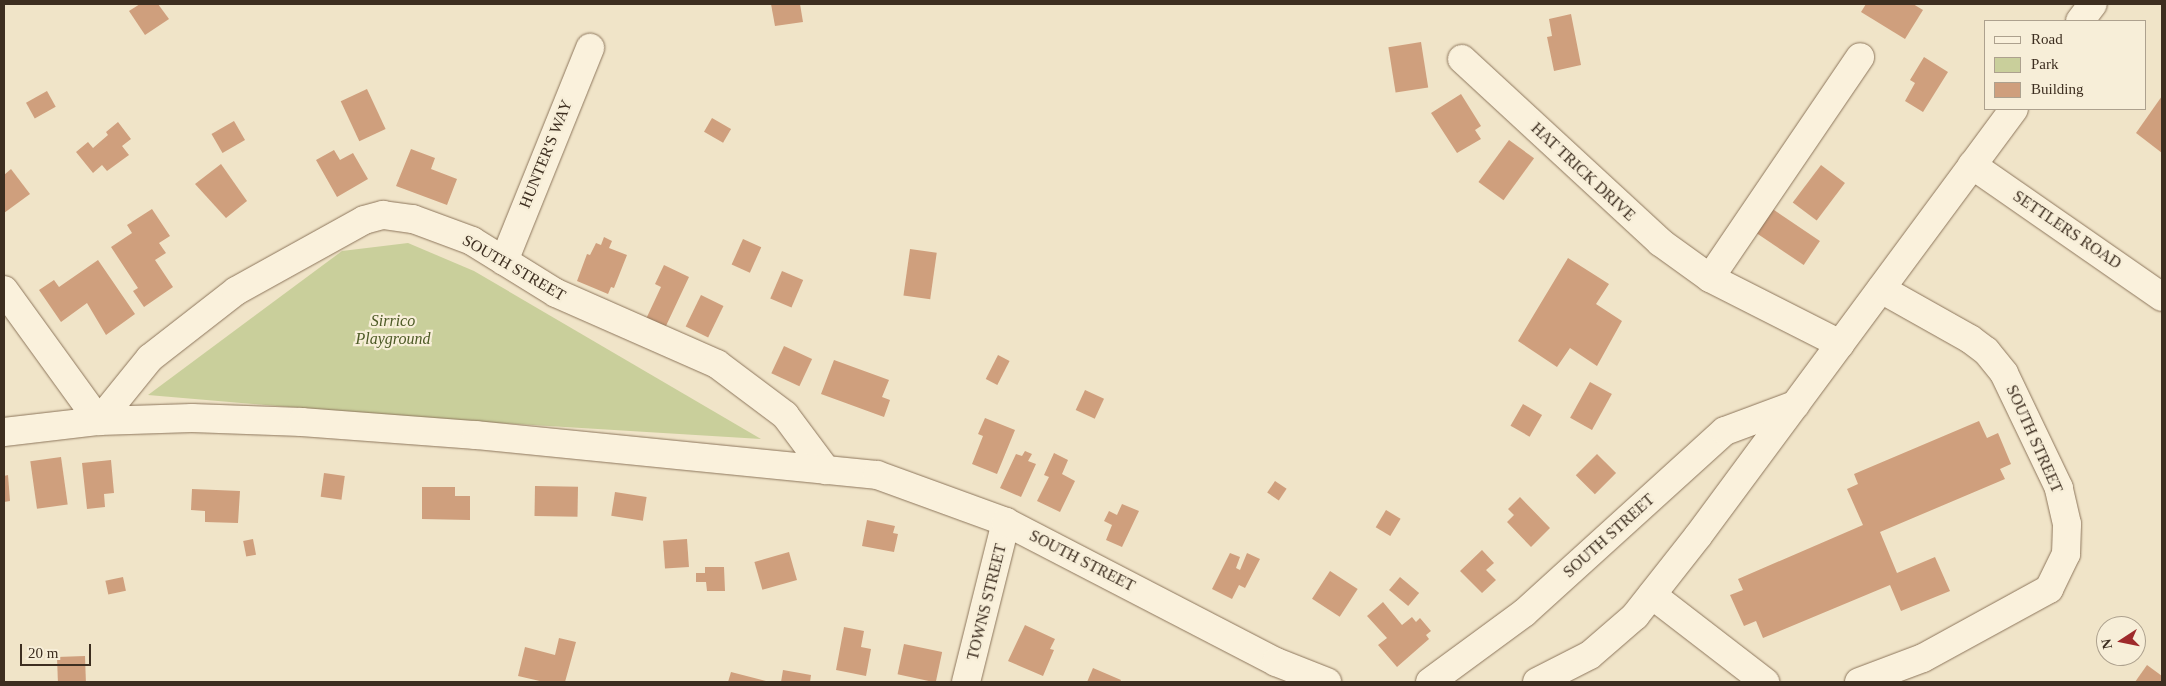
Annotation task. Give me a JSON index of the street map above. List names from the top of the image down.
{
  "streets": {
    "street": [
      "HUNTER'S WAY",
      "HAT TRICK DRIVE",
      "SETTLERS ROAD",
      "SOUTH STREET",
      "TOWNS STREET"
    ]
  },
  "crossings": [
    ["HUNTER'S WAY", "SOUTH STREET"],
    ["SOUTH STREET", "TOWNS STREET"]
  ],
  "parks": ["Sirrico Playground"],
  "legend": ["Road", "Park", "Building"],
  "scale_bar": "20 m",
  "north": "left"
}
